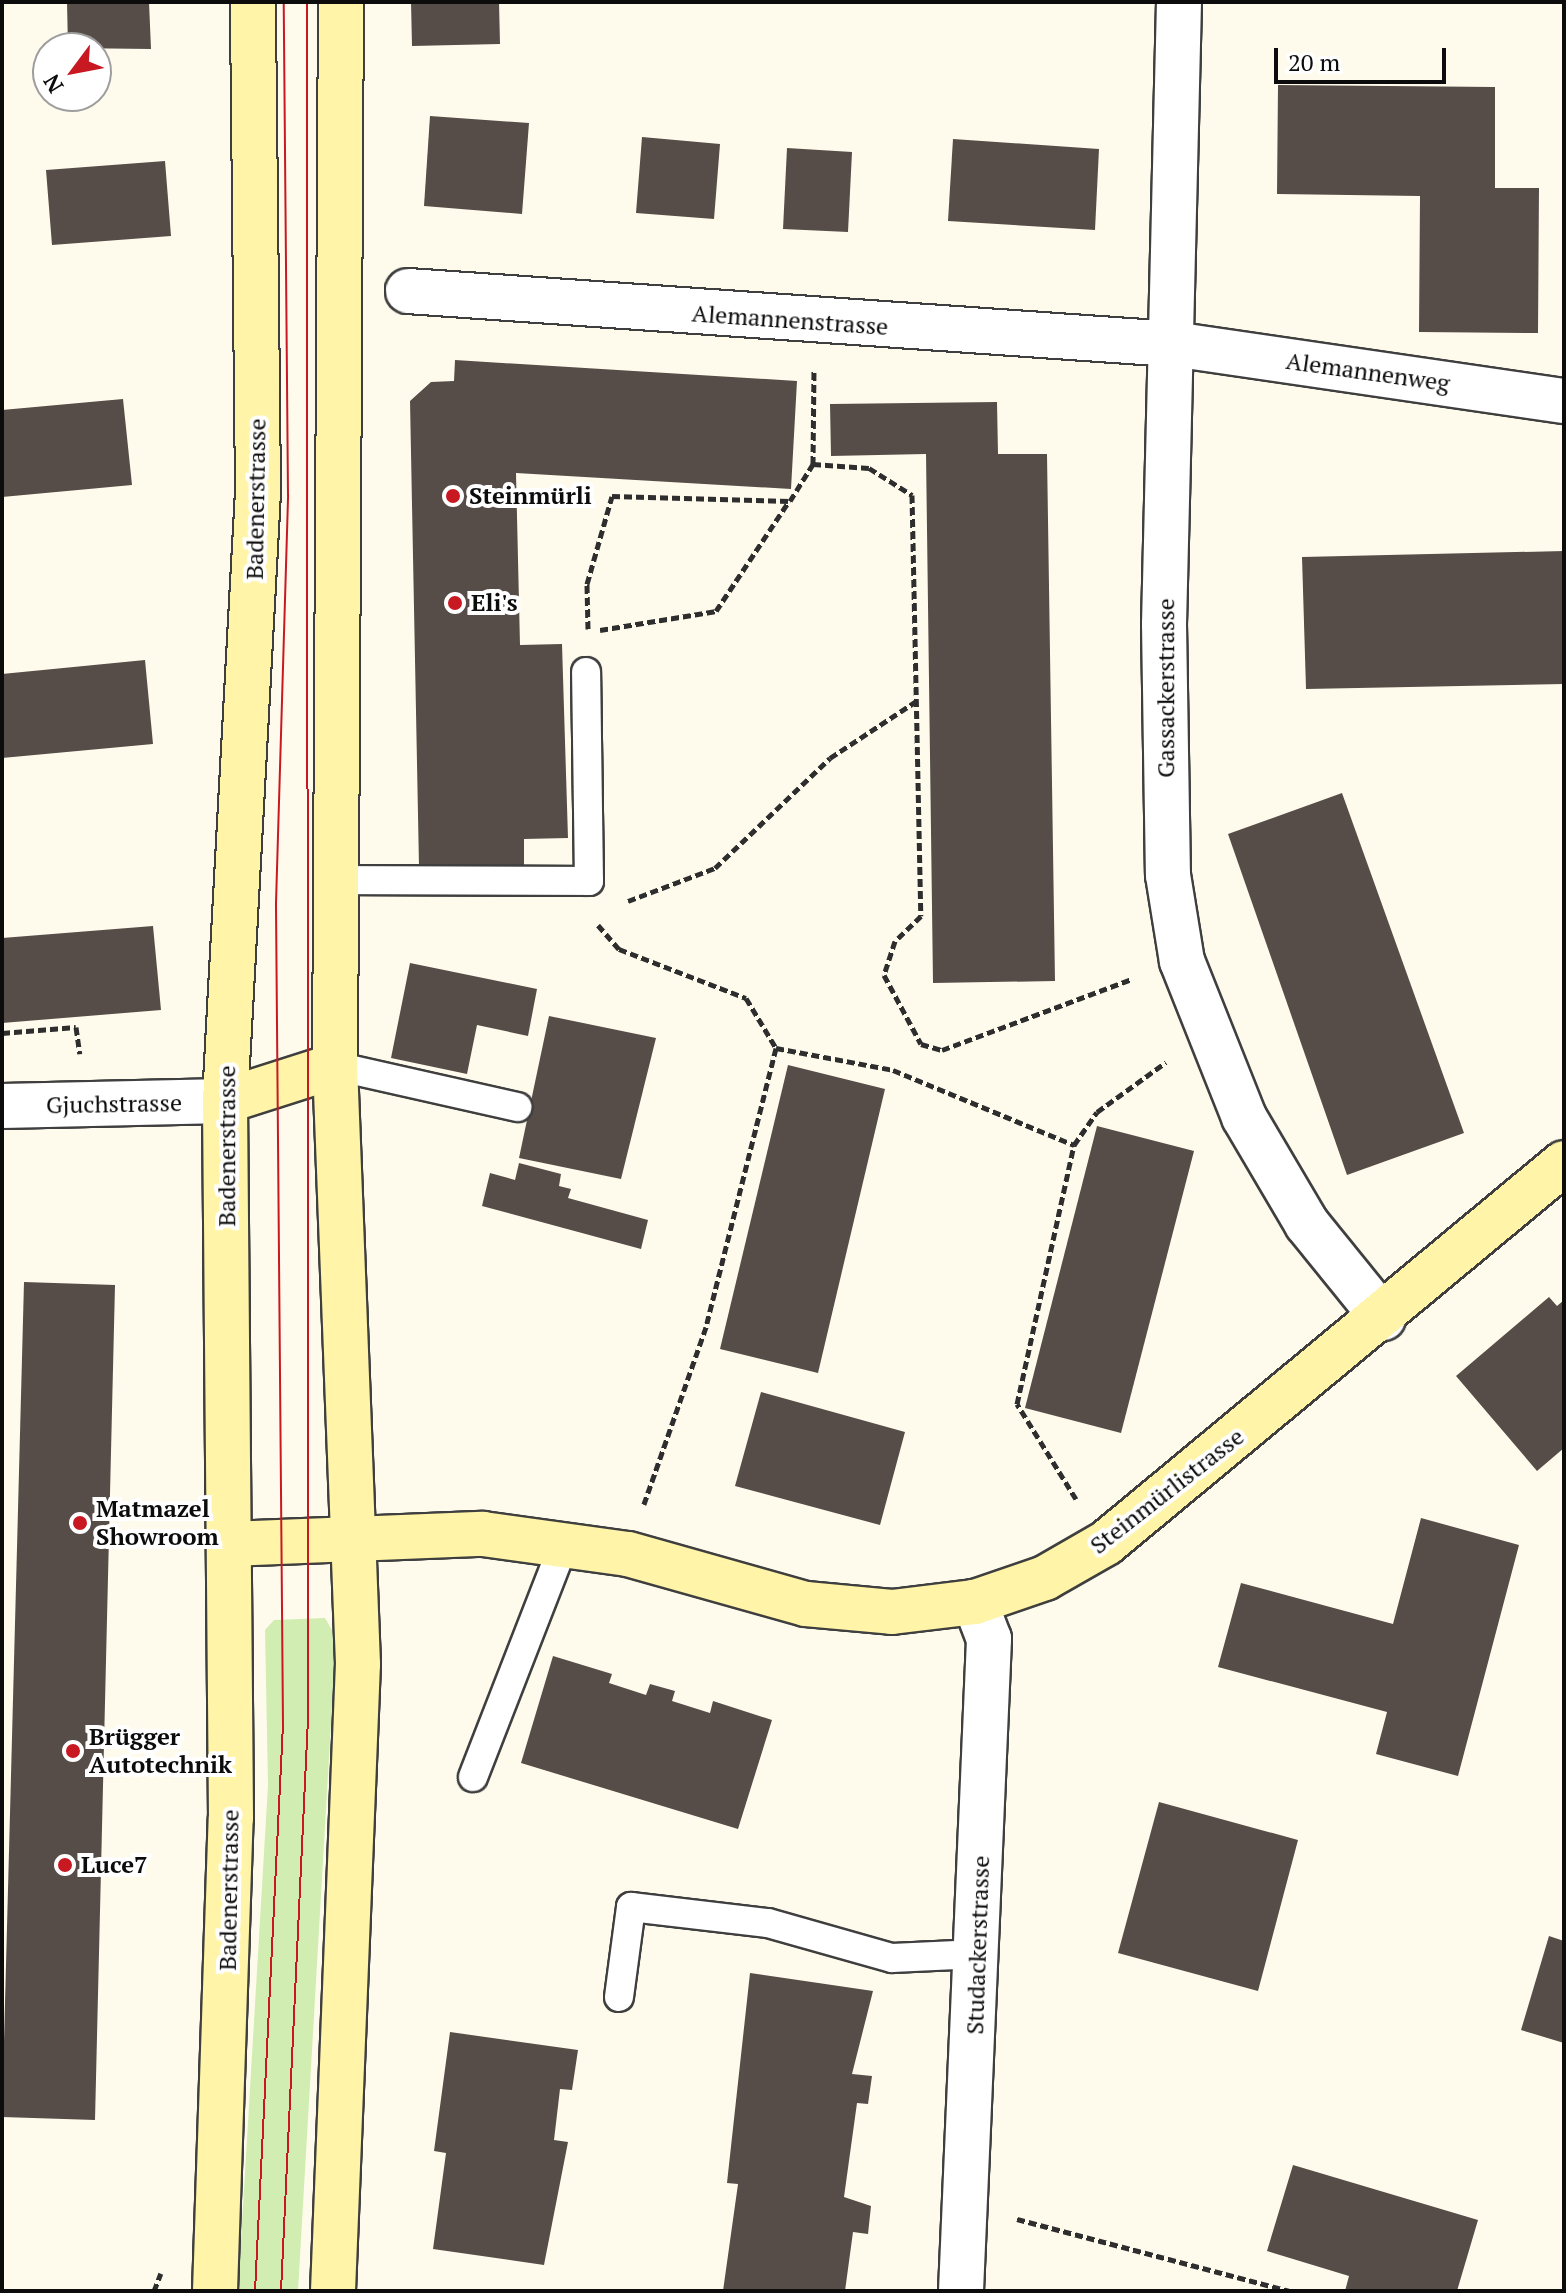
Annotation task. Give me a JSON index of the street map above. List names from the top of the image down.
{
  "streets": {
    "main road": ["Badenerstrasse", "Steinmürlistrasse"],
    "street": [
      "Alemannenstrasse",
      "Alemannenweg",
      "Gassackerstrasse",
      "Gjuchstrasse",
      "Studackerstrasse"
    ]
  },
  "crossings": [
    ["Alemannenstrasse", "Alemannenweg"],
    ["Alemannenstrasse", "Gassackerstrasse"],
    ["Alemannenweg", "Gassackerstrasse"],
    ["Badenerstrasse", "Gjuchstrasse"],
    ["Badenerstrasse", "Steinmürlistrasse"],
    ["Gassackerstrasse", "Steinmürlistrasse"],
    ["Steinmürlistrasse", "Studackerstrasse"]
  ],
  "places": [
    "Steinmürli",
    "Eli's",
    "Matmazel Showroom",
    "Brügger Autotechnik",
    "Luce7"
  ],
  "scale_bar": "20 m",
  "north": "bottom left"
}
